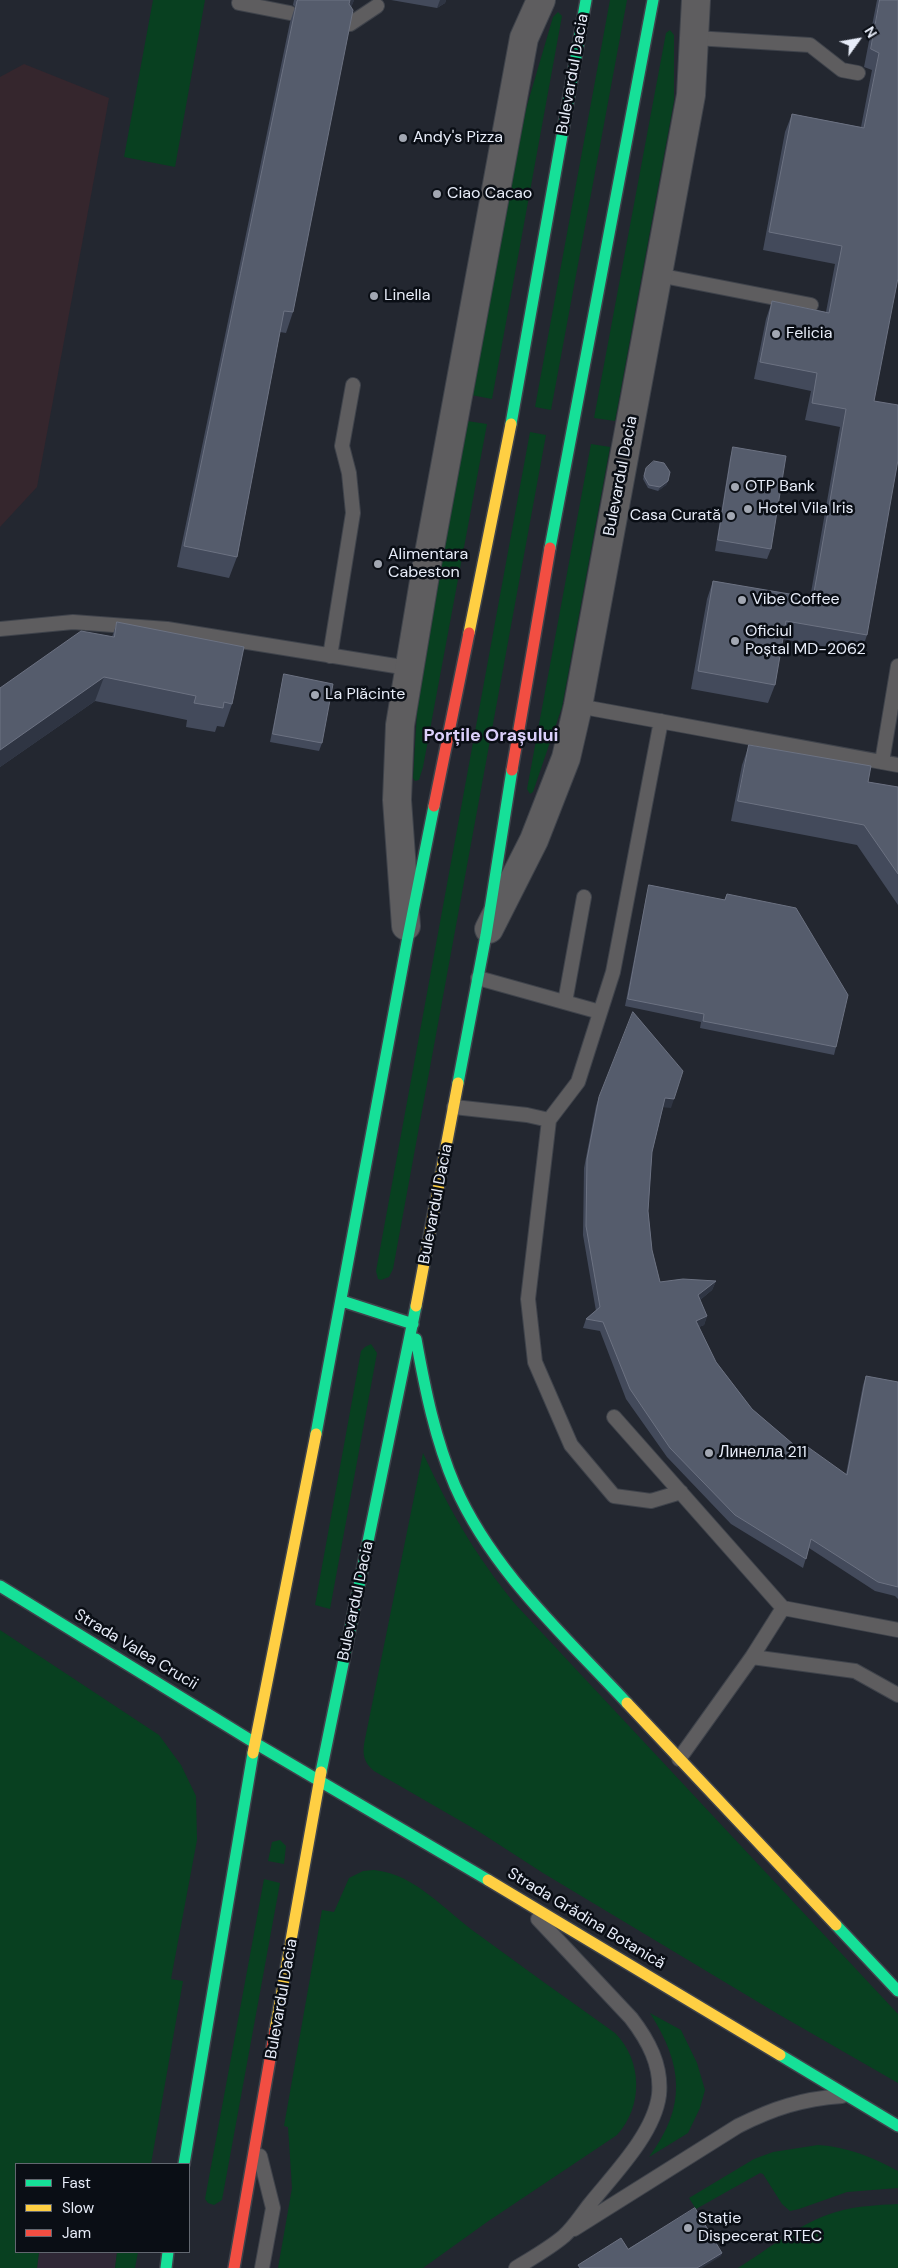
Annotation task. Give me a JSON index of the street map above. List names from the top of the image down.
{
  "streets": {
    "main road": ["Bulevardul Dacia", "Strada Valea Crucii", "Strada Grădina Botanică"]
  },
  "crossings": [
    ["Bulevardul Dacia", "Strada Valea Crucii"],
    ["Bulevardul Dacia", "Strada Grădina Botanică"],
    ["Strada Valea Crucii", "Strada Grădina Botanică"]
  ],
  "districts": ["Porțile Orașului"],
  "places": [
    "Andy's Pizza",
    "Ciao Cacao",
    "Linella",
    "Felicia",
    "OTP Bank",
    "Hotel Vila Iris",
    "Casa Curată",
    "Alimentara Cabeston",
    "Vibe Coffee",
    "Oficiul Poștal MD-2062",
    "La Plăcinte",
    "Линелла 211",
    "Stație Dispecerat RTEC"
  ],
  "legend": ["Fast", "Slow", "Jam"],
  "north": "top right"
}
